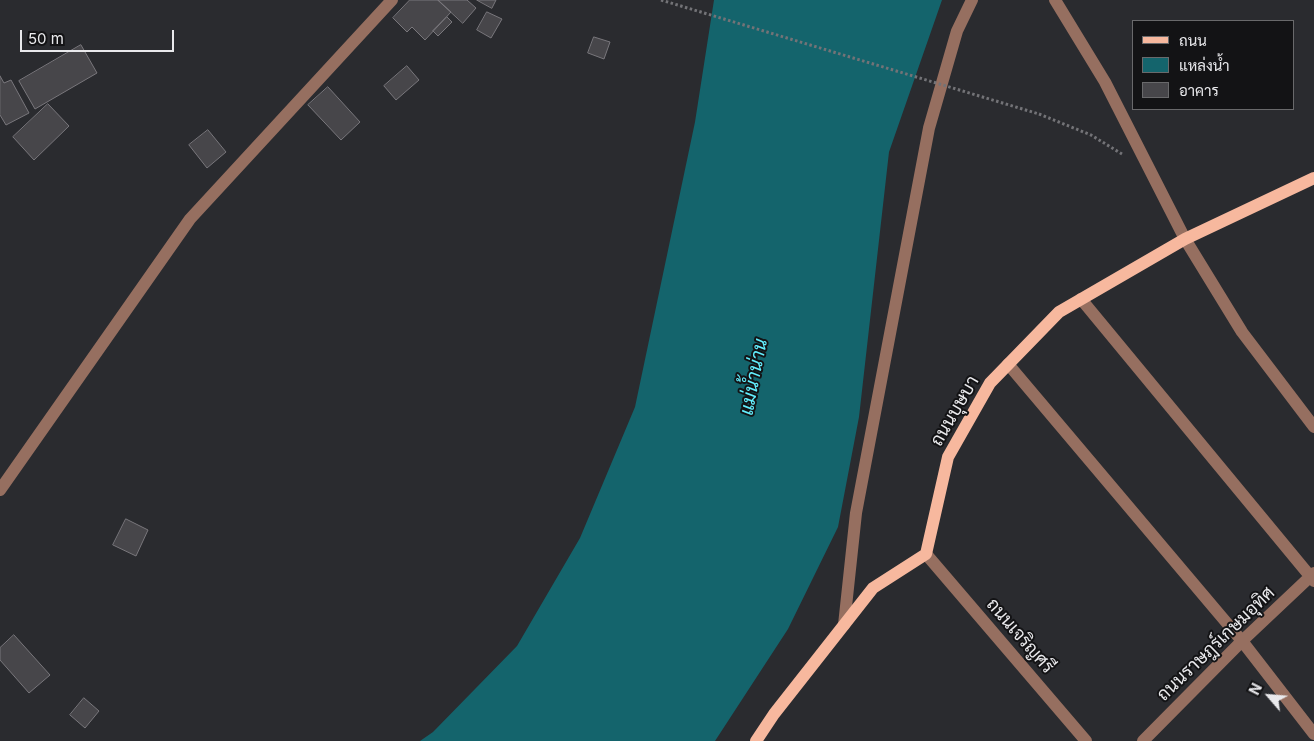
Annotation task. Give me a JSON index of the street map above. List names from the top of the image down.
{
  "streets": {
    "main road": ["ถนนบุษบา"],
    "street": ["ถนนเจริญศรี", "ถนนราษฎร์เกษมอุทิศ"]
  },
  "crossings": [
    ["ถนนบุษบา", "ถนนเจริญศรี"]
  ],
  "water": ["แม่น้ำน่าน"],
  "legend": ["ถนน", "แหล่งน้ำ", "อาคาร"],
  "scale_bar": "50 m",
  "north": "top left"
}
